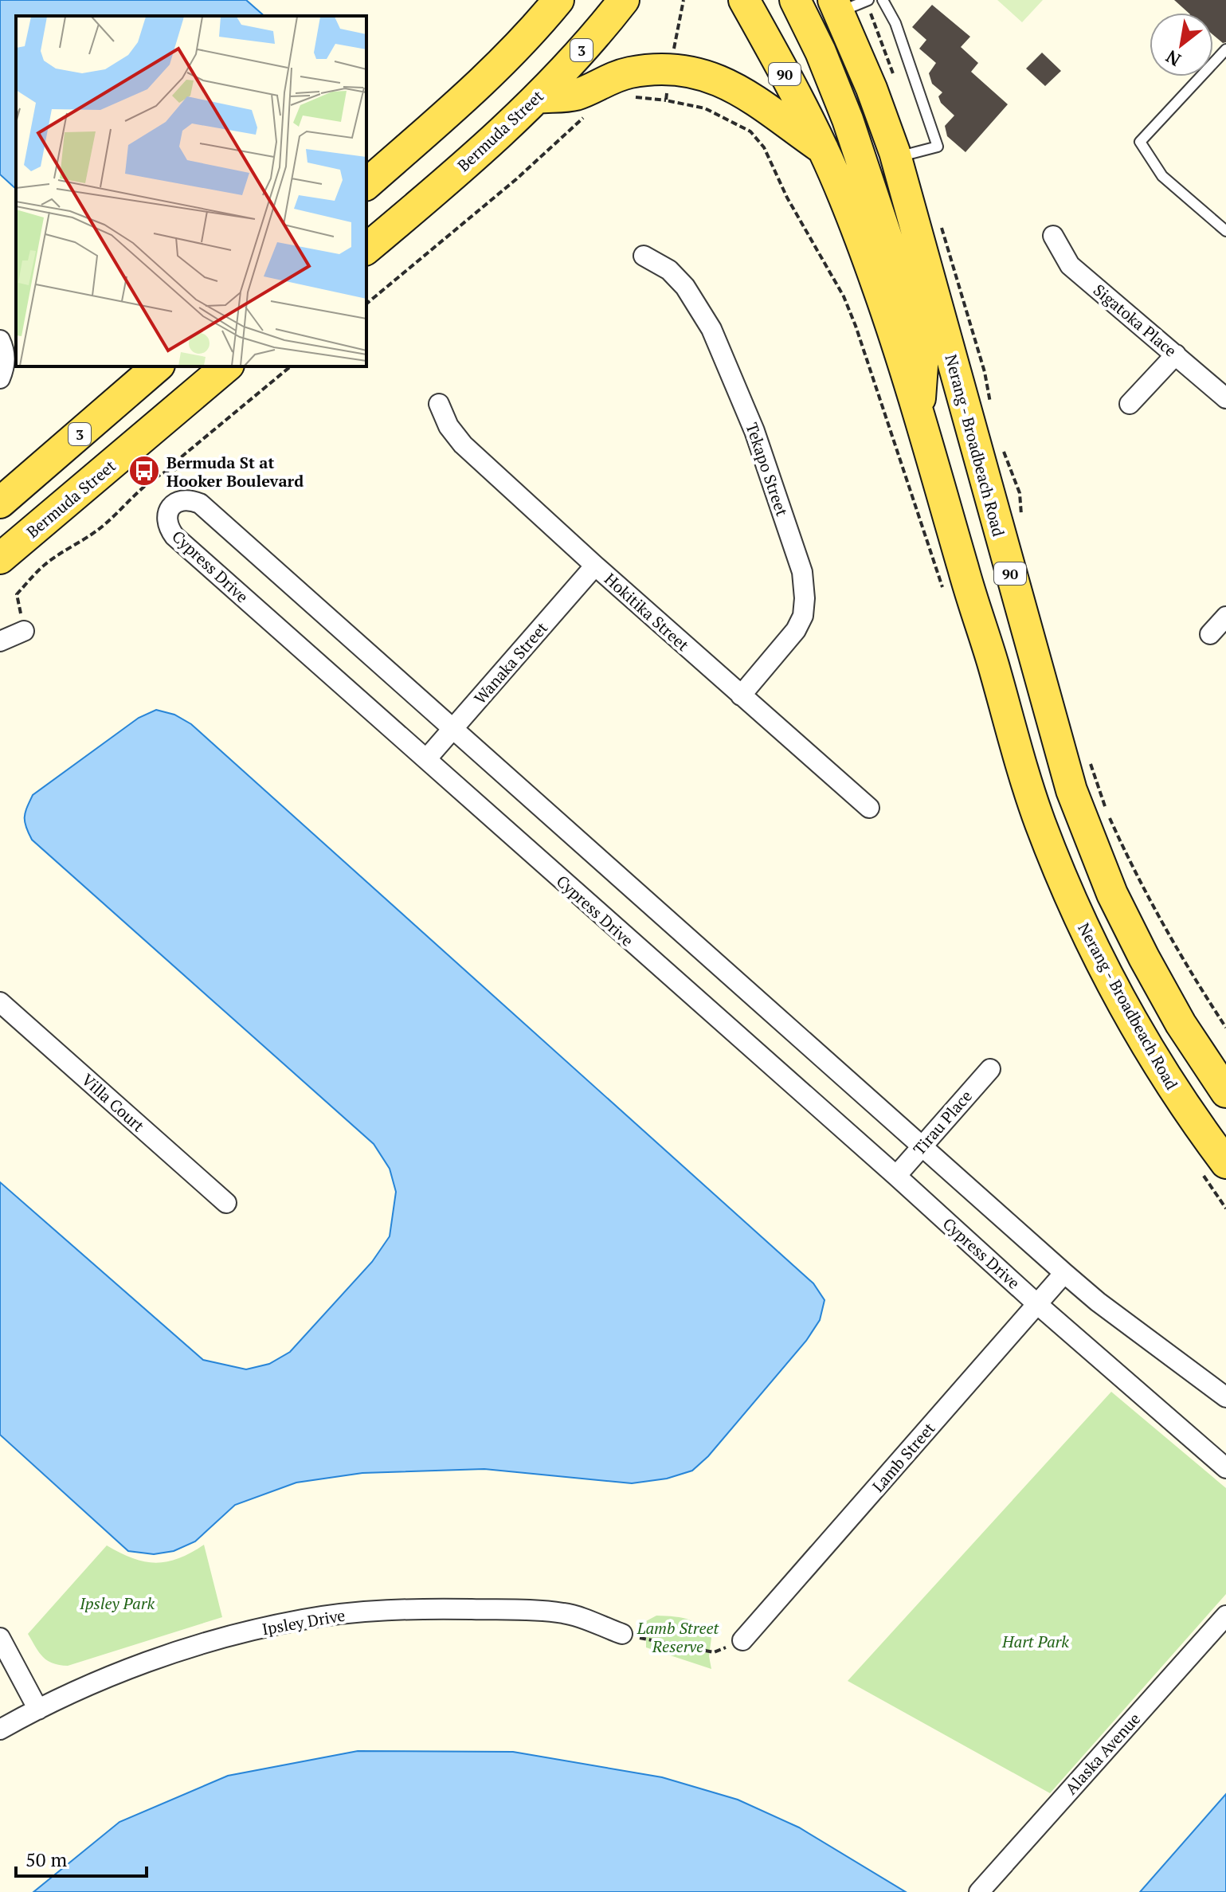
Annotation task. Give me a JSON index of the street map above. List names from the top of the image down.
{
  "streets": {
    "main road": [
      "3",
      "90",
      "Bermuda Street",
      "Nerang - Broadbeach Road"
    ],
    "street": [
      "Sigatoka Place",
      "Tekapo Street",
      "Cypress Drive",
      "Hokitika Street",
      "Wanaka Street",
      "Villa Court",
      "Tirau Place",
      "Lamb Street",
      "Ipsley Drive",
      "Alaska Avenue"
    ]
  },
  "crossings": [
    ["90", "Nerang - Broadbeach Road"],
    ["Tekapo Street", "Hokitika Street"],
    ["Cypress Drive", "Wanaka Street"],
    ["Cypress Drive", "Tirau Place"],
    ["Cypress Drive", "Lamb Street"],
    ["Hokitika Street", "Wanaka Street"]
  ],
  "parks": ["Ipsley Park", "Lamb Street Reserve", "Hart Park"],
  "places": {
    "bus stop": ["Bermuda St at Hooker Boulevard"]
  },
  "scale_bar": "50 m",
  "north": "bottom left"
}
